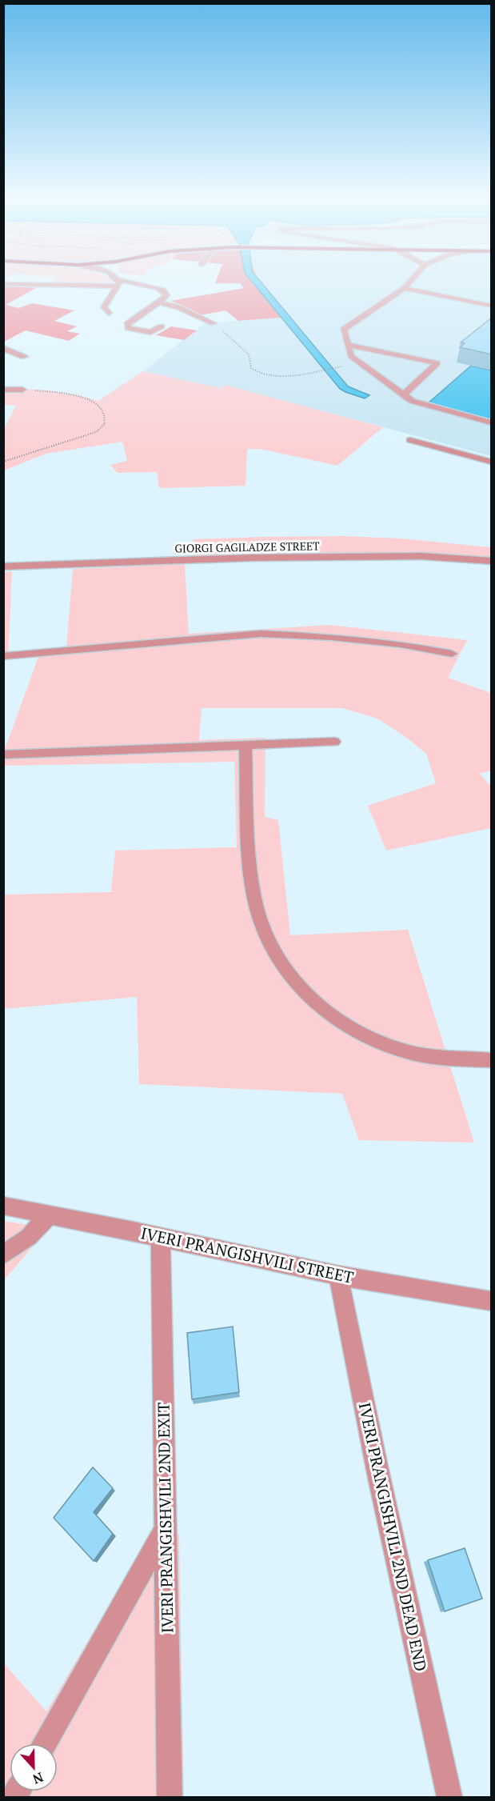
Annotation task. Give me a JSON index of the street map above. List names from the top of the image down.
{
  "streets": {
    "street": [
      "GIORGI GAGILADZE STREET",
      "IVERI PRANGISHVILI STREET",
      "IVERI PRANGISHVILI 2ND EXIT",
      "IVERI PRANGISHVILI 2ND DEAD END"
    ]
  },
  "crossings": [
    ["IVERI PRANGISHVILI STREET", "IVERI PRANGISHVILI 2ND EXIT"],
    ["IVERI PRANGISHVILI STREET", "IVERI PRANGISHVILI 2ND DEAD END"]
  ],
  "north": "bottom"
}
